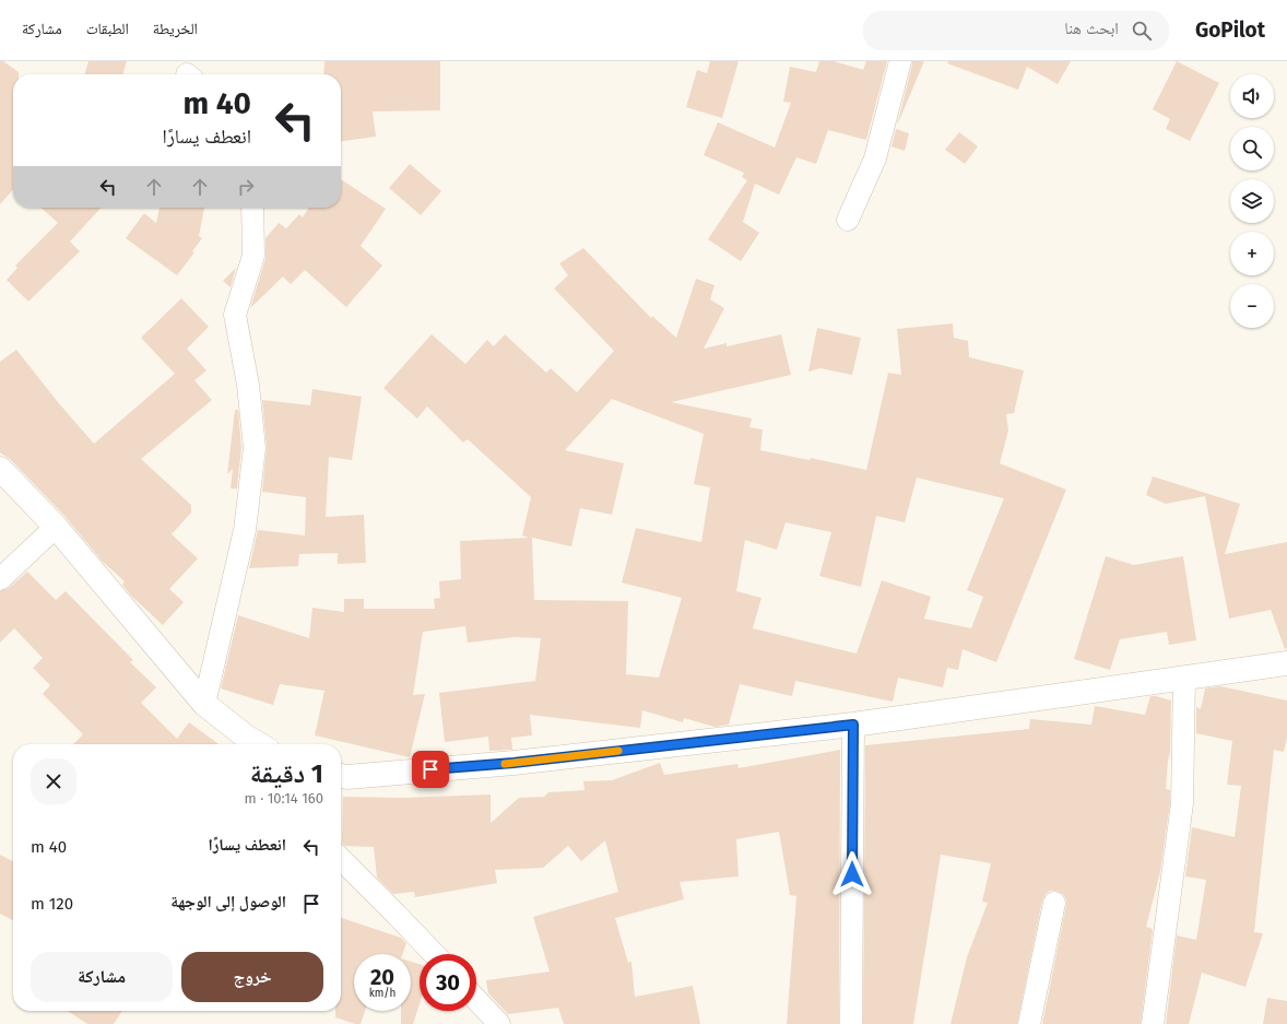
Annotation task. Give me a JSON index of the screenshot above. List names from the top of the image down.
{
  "page": {
    "header": "GoPilot",
    "search": "ابحث هنا",
    "nav": ["الخريطة", "الطبقات", "مشاركة"],
    "map_buttons": ["+", "−"],
    "turn": ["40 m", "انعطف يسارًا"],
    "heading": ["1 دقيقة", "160 m · 10:14"],
    "list": [
      {
        "name": "انعطف يسارًا",
        "value": "40 m"
      },
      {
        "name": "الوصول إلى الوجهة",
        "value": "120 m"
      }
    ],
    "buttons": ["خروج", "مشاركة"],
    "speed": "20 km/h",
    "limit": "30"
  }
}
